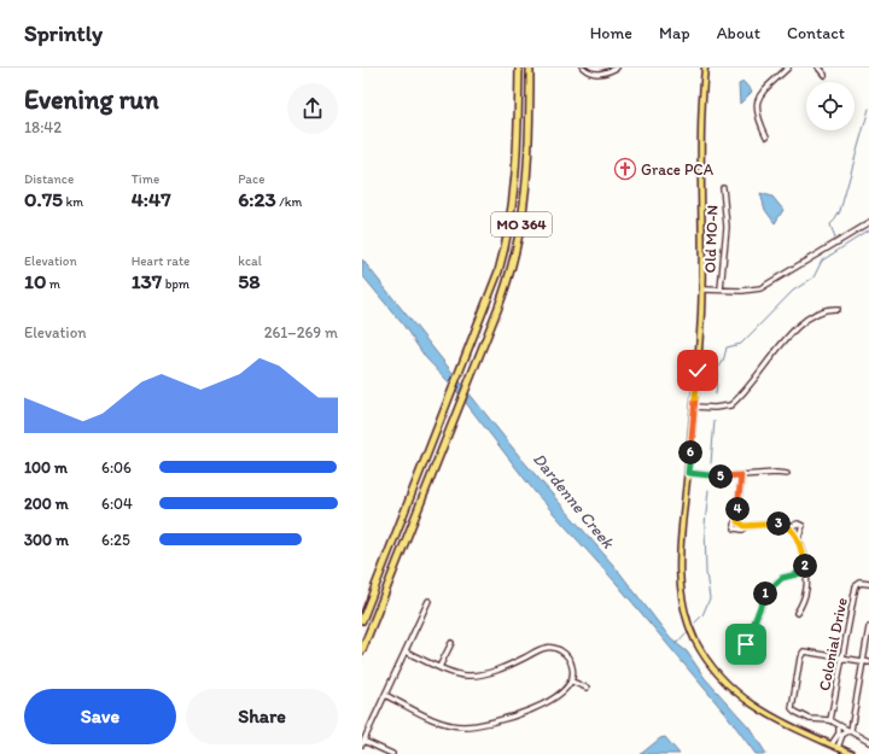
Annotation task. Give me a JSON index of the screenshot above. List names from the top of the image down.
{
  "streets": {
    "highway": ["MO 364"],
    "street": ["Old MO-N", "Colonial Drive"]
  },
  "water": ["Dardenne Creek"],
  "places": {
    "church": ["Grace PCA"]
  },
  "page": {
    "header": "Sprintly",
    "nav": [
      "Home",
      "Map",
      "About",
      "Contact"
    ],
    "heading": ["Evening run", "18:42"],
    "stats": [
      ["Distance", "0.75 km"],
      ["Time", "4:47"],
      ["Pace", "6:23 /km"],
      ["Elevation", "10 m"],
      ["Heart rate", "137 bpm"],
      ["kcal", "58"]
    ],
    "chart": ["Elevation", "261–269 m"],
    "pins": [
      "6",
      "5",
      "4",
      "3",
      "2",
      "1"
    ],
    "list": [
      {
        "name": "100 m",
        "note": "6:06"
      },
      {
        "name": "200 m",
        "note": "6:04"
      },
      {
        "name": "300 m",
        "note": "6:25"
      }
    ],
    "buttons": ["Save", "Share"]
  }
}
